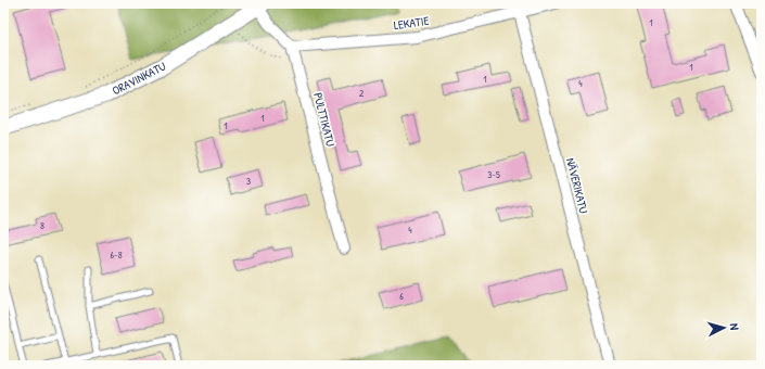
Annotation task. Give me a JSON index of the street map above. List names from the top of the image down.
{
  "streets": {
    "street": [
      "LEKATIE",
      "ORAVINKATU",
      "PULTTIKATU",
      "NÄVERIKATU"
    ]
  },
  "crossings": [
    ["LEKATIE", "PULTTIKATU"],
    ["LEKATIE", "NÄVERIKATU"],
    ["ORAVINKATU", "PULTTIKATU"]
  ],
  "house_numbers": [
    "1",
    "1",
    "1",
    "4",
    "2",
    "1",
    "1",
    "3-5",
    "3",
    "8",
    "4",
    "6-8",
    "6"
  ],
  "north": "right"
}
